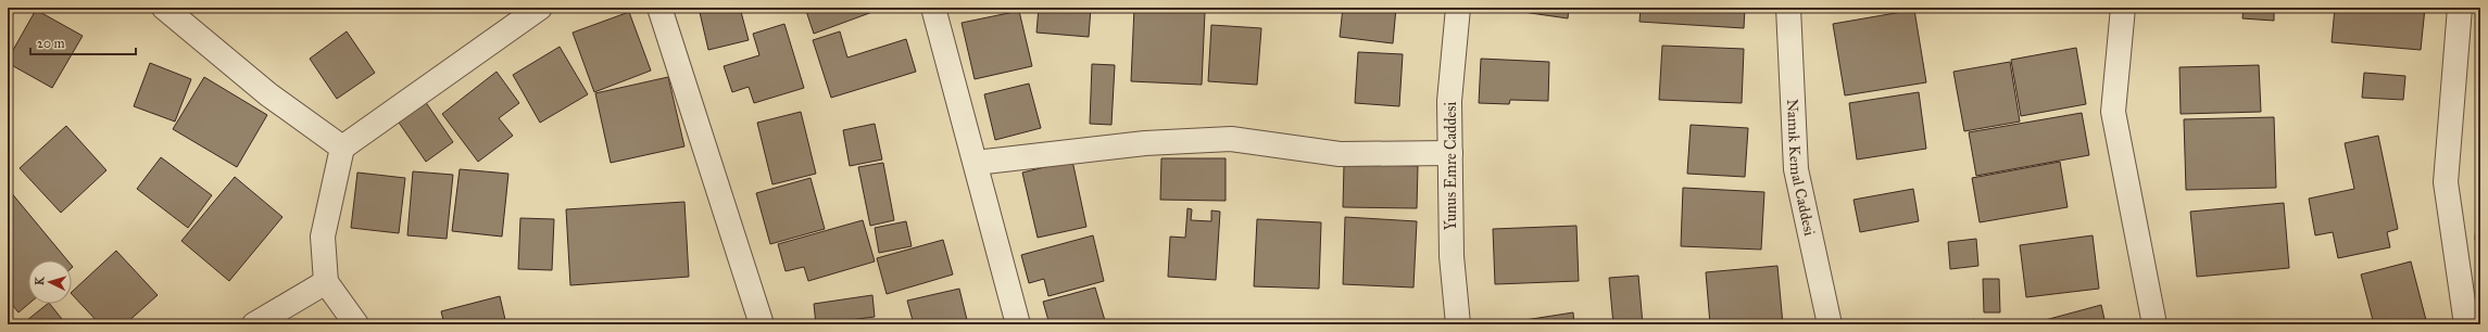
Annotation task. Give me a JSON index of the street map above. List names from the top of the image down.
{
  "streets": {
    "street": ["Yunus Emre Caddesi", "Namık Kemal Caddesi"]
  },
  "scale_bar": "20 m",
  "north": "left"
}
